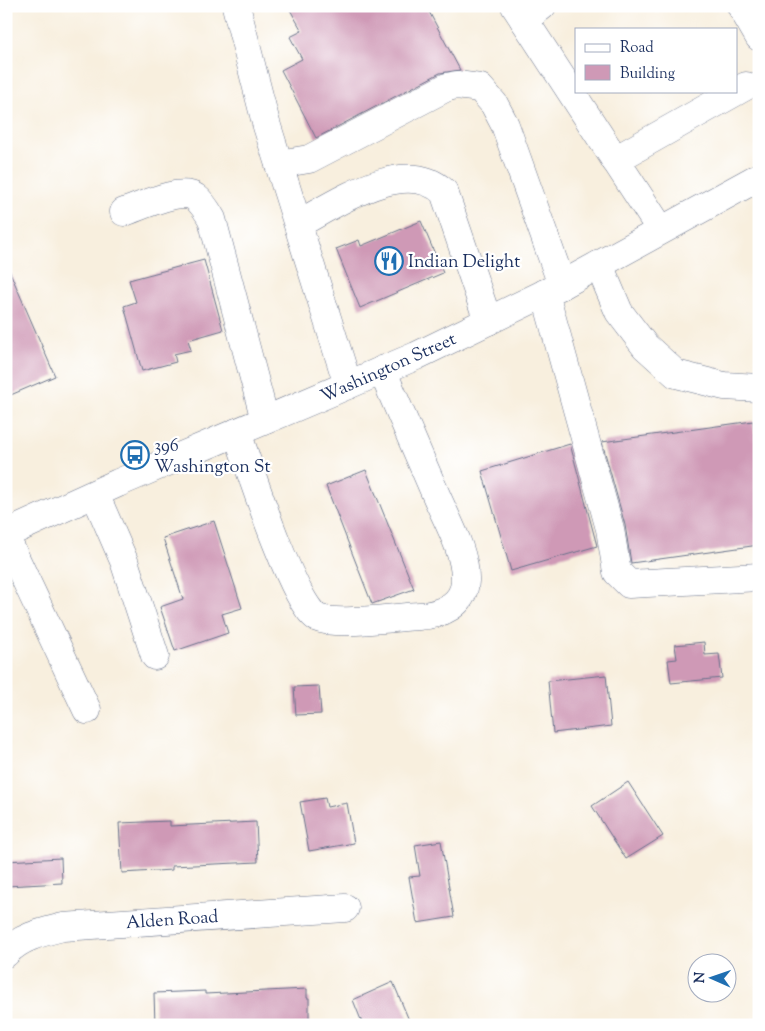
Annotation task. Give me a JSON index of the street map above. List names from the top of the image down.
{
  "streets": {
    "main road": ["Washington Street", "Alden Road"]
  },
  "places": {
    "restaurant": ["Indian Delight"],
    "bus stop": ["396 Washington St"]
  },
  "legend": ["Road", "Building"],
  "north": "left"
}
